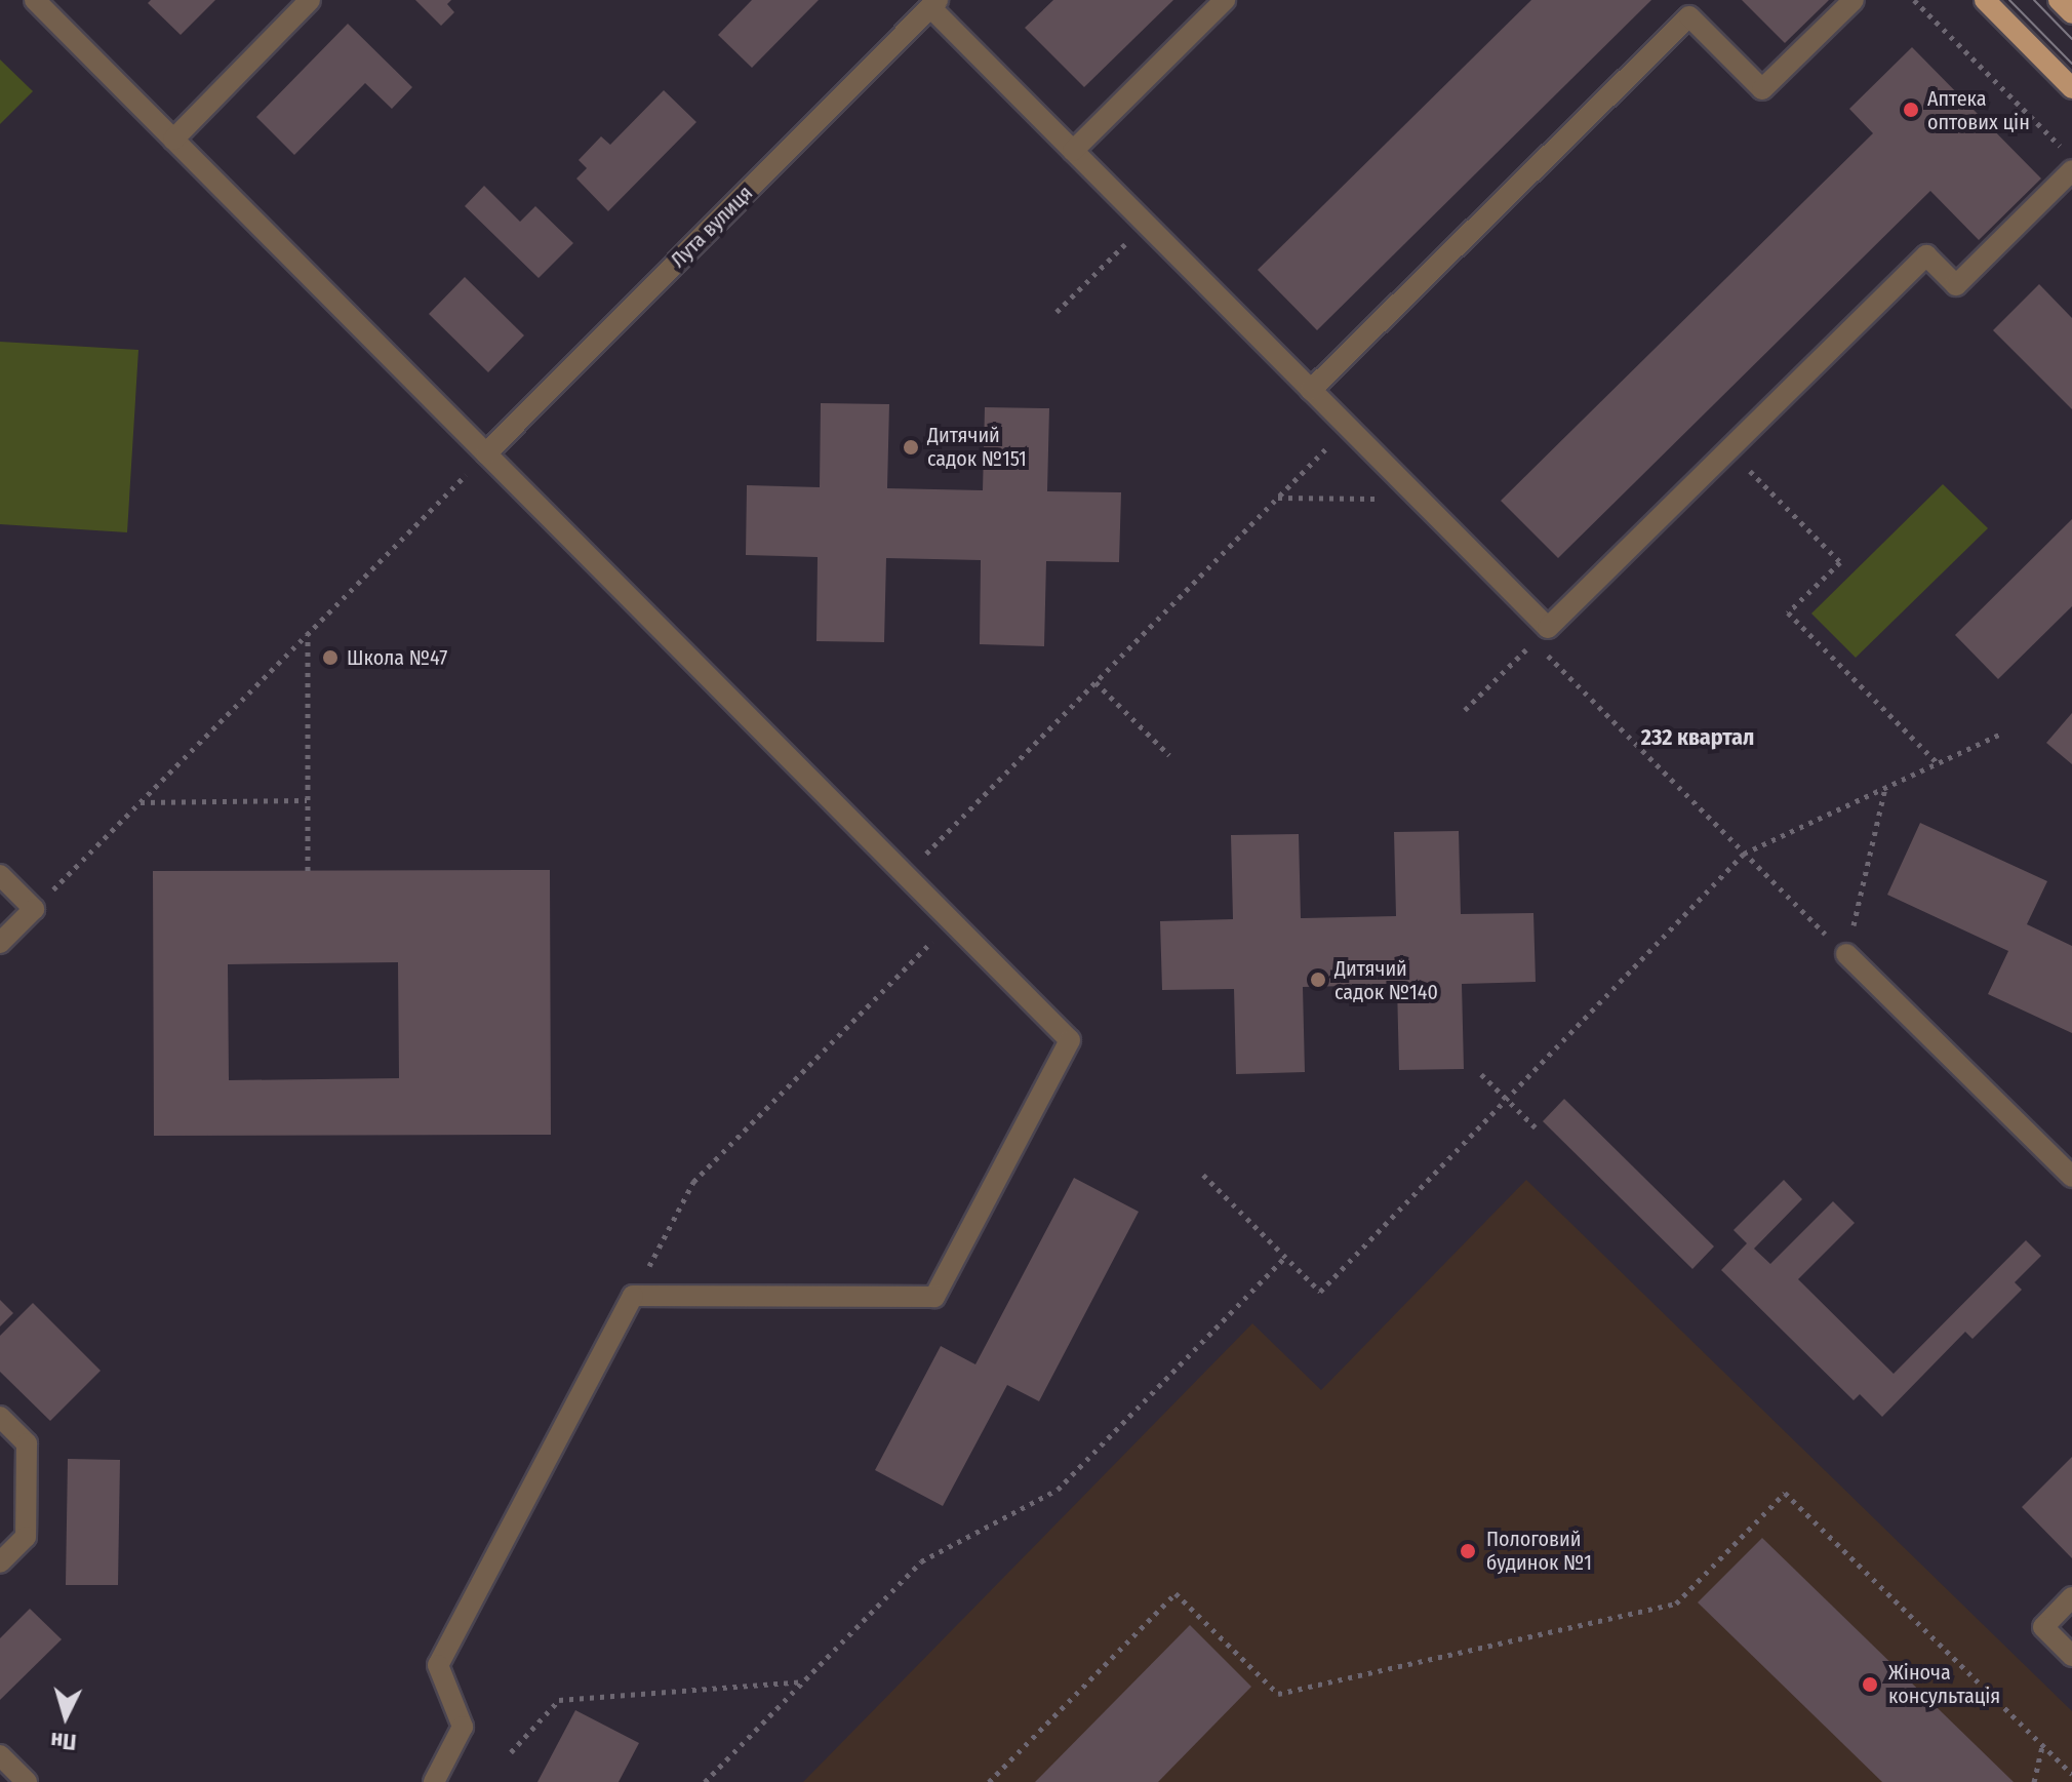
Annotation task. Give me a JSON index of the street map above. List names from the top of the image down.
{
  "streets": {
    "street": ["Лута вулиця"]
  },
  "districts": ["232 квартал"],
  "places": [
    "Аптека оптових цін",
    "Дитячий садок №151",
    "Школа №47",
    "Дитячий садок №140",
    "Пологовий будинок №1",
    "Жіноча консультація"
  ],
  "north": "bottom"
}
